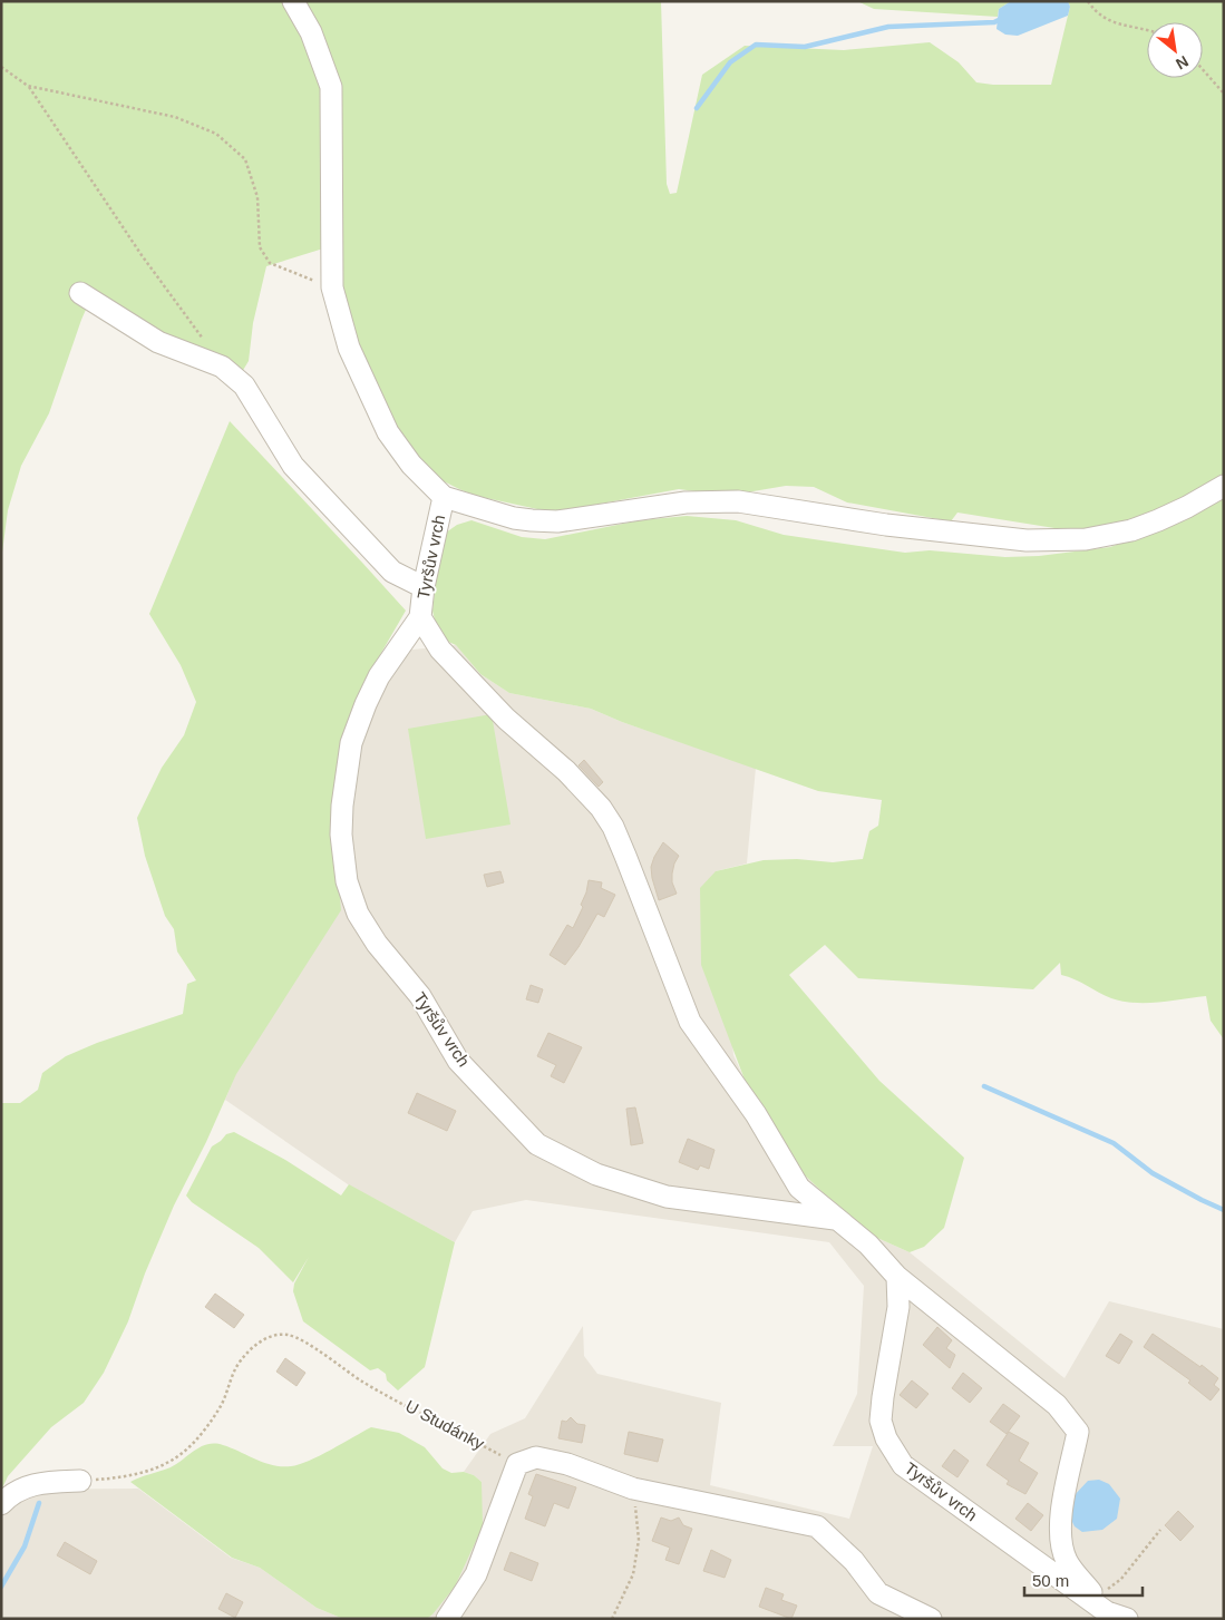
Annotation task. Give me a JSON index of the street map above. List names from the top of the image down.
{
  "streets": {
    "street": ["Tyršův vrch"],
    "path": ["U Studánky"]
  },
  "scale_bar": "50 m",
  "north": "bottom right"
}
